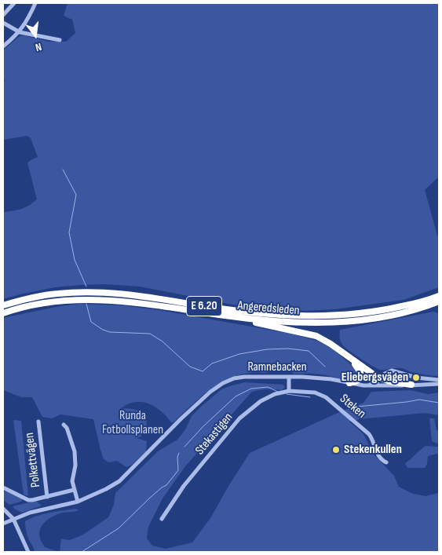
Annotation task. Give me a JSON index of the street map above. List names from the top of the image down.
{
  "streets": {
    "highway": ["E 6.20", "Angeredsleden"],
    "street": [
      "Ramnebacken",
      "Steken",
      "Stekastigen",
      "Polkettvägen"
    ]
  },
  "crossings": [
    ["Steken", "Stekastigen"]
  ],
  "parks": ["Runda Fotbollsplanen"],
  "places": ["Eliebergsvägen", "Stekenkullen"],
  "north": "bottom"
}
